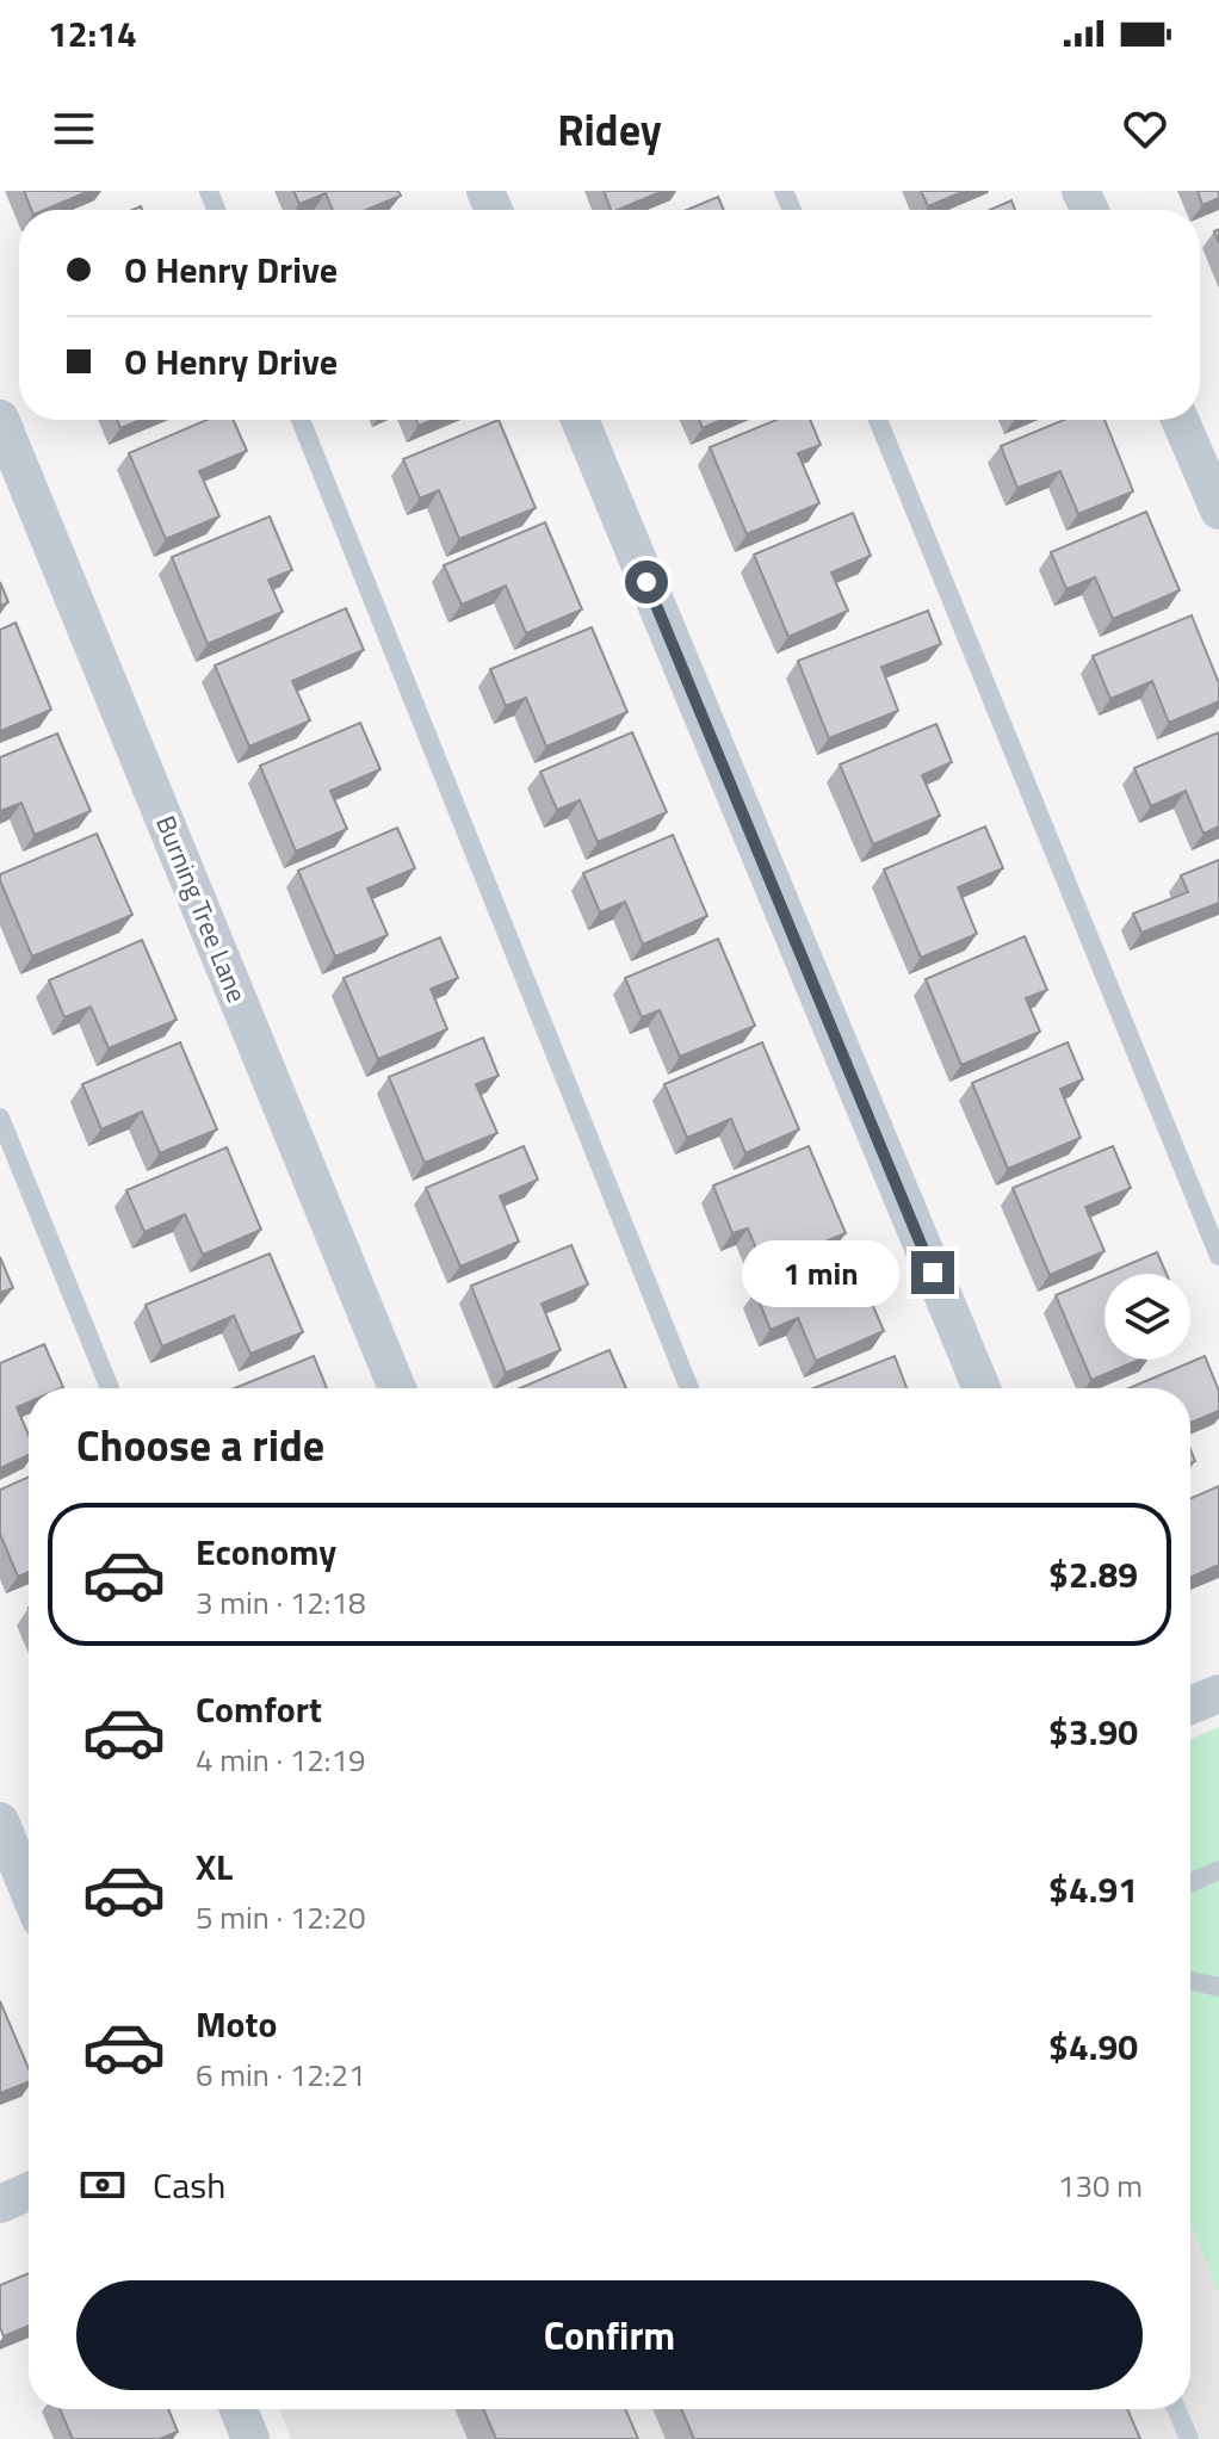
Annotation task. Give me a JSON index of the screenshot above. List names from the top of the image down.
{
  "streets": {
    "street": ["Burning Tree Lane"]
  },
  "page": {
    "status": "12:14",
    "header": "Ridey",
    "banner": ["O Henry Drive", "O Henry Drive"],
    "bubble": "1 min",
    "heading": "Choose a ride",
    "list": [
      {
        "name": "Economy",
        "note": "3 min · 12:18",
        "value": "$2.89"
      },
      {
        "name": "Comfort",
        "note": "4 min · 12:19",
        "value": "$3.90"
      },
      {
        "name": "XL",
        "note": "5 min · 12:20",
        "value": "$4.91"
      },
      {
        "name": "Moto",
        "note": "6 min · 12:21",
        "value": "$4.90"
      }
    ],
    "pay": ["Cash", "130 m"],
    "buttons": "Confirm"
  }
}
